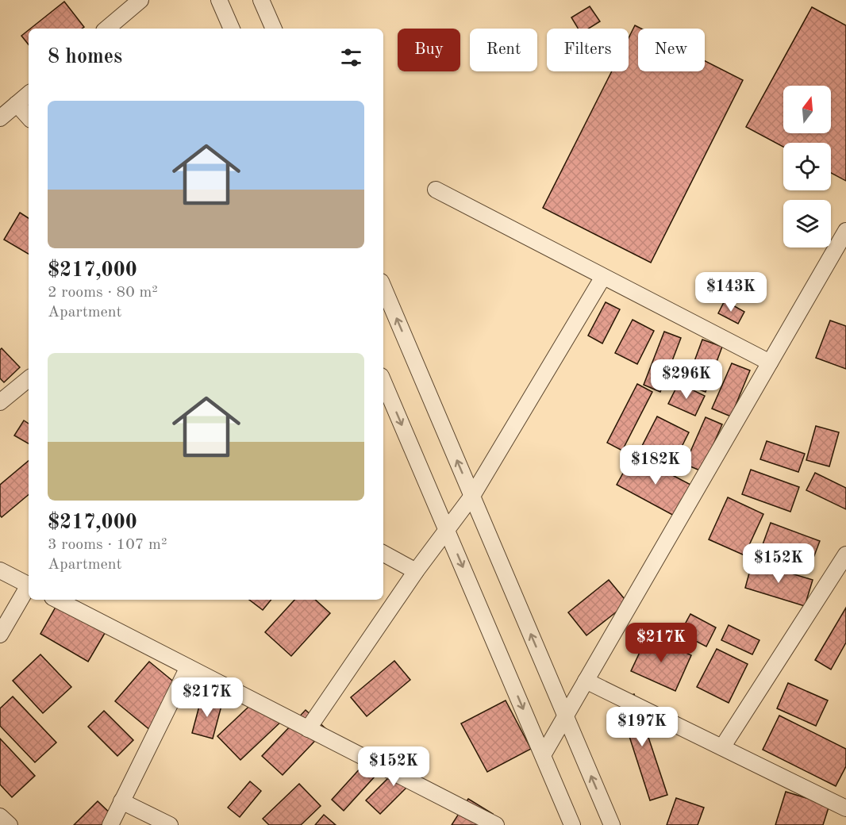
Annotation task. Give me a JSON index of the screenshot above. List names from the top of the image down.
{
  "north": "top",
  "page": {
    "chip": [
      "Buy",
      "Rent",
      "Filters",
      "New"
    ],
    "heading": "8 homes",
    "list": [
      {
        "name": "$217,000",
        "note": "2 rooms · 80 m² · Apartment"
      },
      {
        "name": "$217,000",
        "note": "3 rooms · 107 m² · Apartment"
      }
    ],
    "price": [
      "$143K",
      "$296K",
      "$182K",
      "$152K",
      "$217K",
      "$217K",
      "$197K",
      "$152K"
    ]
  }
}
